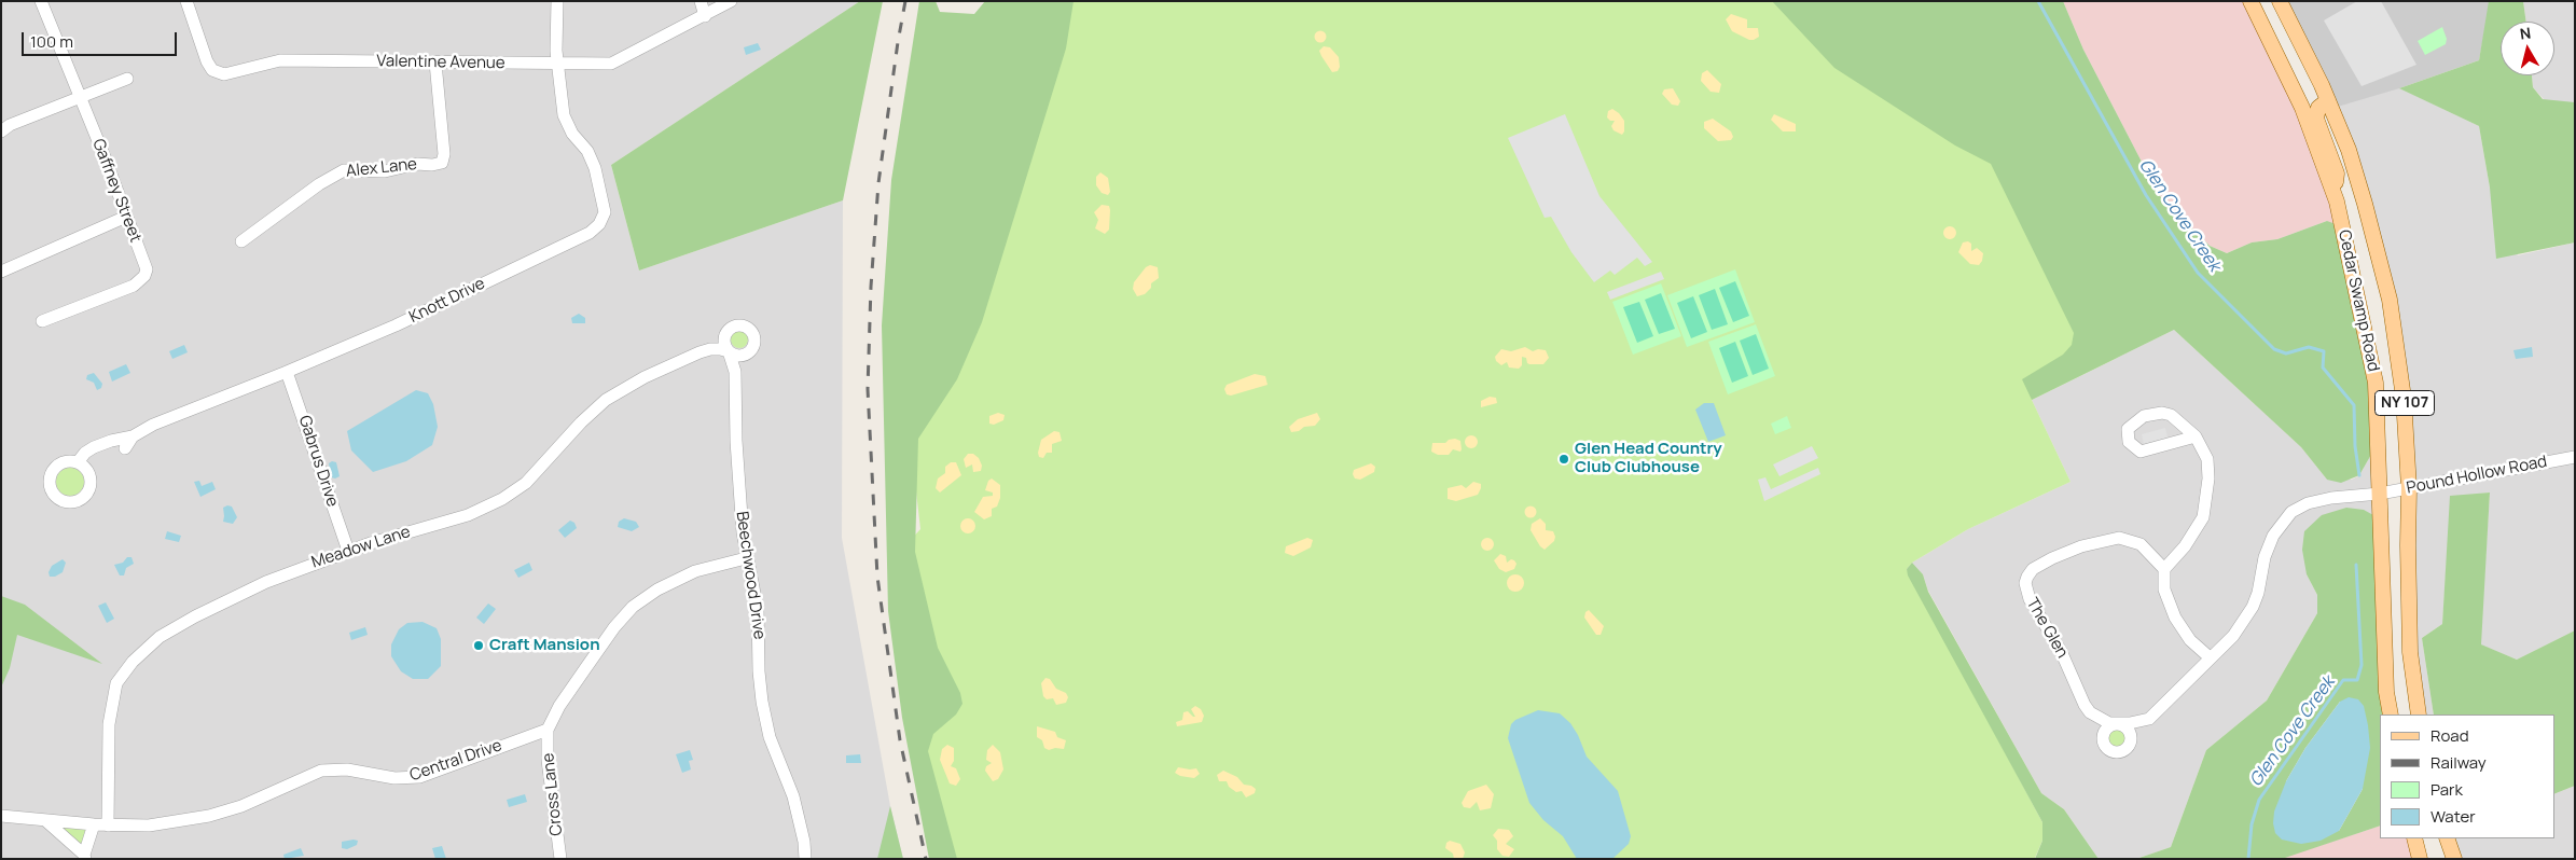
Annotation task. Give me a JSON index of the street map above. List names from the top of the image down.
{
  "streets": {
    "main road": ["Cedar Swamp Road", "NY 107"],
    "street": [
      "Valentine Avenue",
      "Alex Lane",
      "Gaffney Street",
      "Knott Drive",
      "Gabrus Drive",
      "Pound Hollow Road",
      "Meadow Lane",
      "Beechwood Drive",
      "The Glen",
      "Central Drive",
      "Cross Lane"
    ]
  },
  "crossings": [
    ["Valentine Avenue", "Alex Lane"],
    ["Valentine Avenue", "Knott Drive"],
    ["Knott Drive", "Gabrus Drive"],
    ["Cedar Swamp Road", "Pound Hollow Road"],
    ["Cedar Swamp Road", "The Glen"],
    ["Gabrus Drive", "Meadow Lane"],
    ["Pound Hollow Road", "The Glen"],
    ["Meadow Lane", "Beechwood Drive"],
    ["Meadow Lane", "Central Drive"],
    ["Central Drive", "Cross Lane"]
  ],
  "water": ["Glen Cove Creek"],
  "places": ["Glen Head Country Club Clubhouse", "Craft Mansion"],
  "legend": [
    "Road",
    "Railway",
    "Park",
    "Water"
  ],
  "scale_bar": "100 m",
  "north": "top"
}
